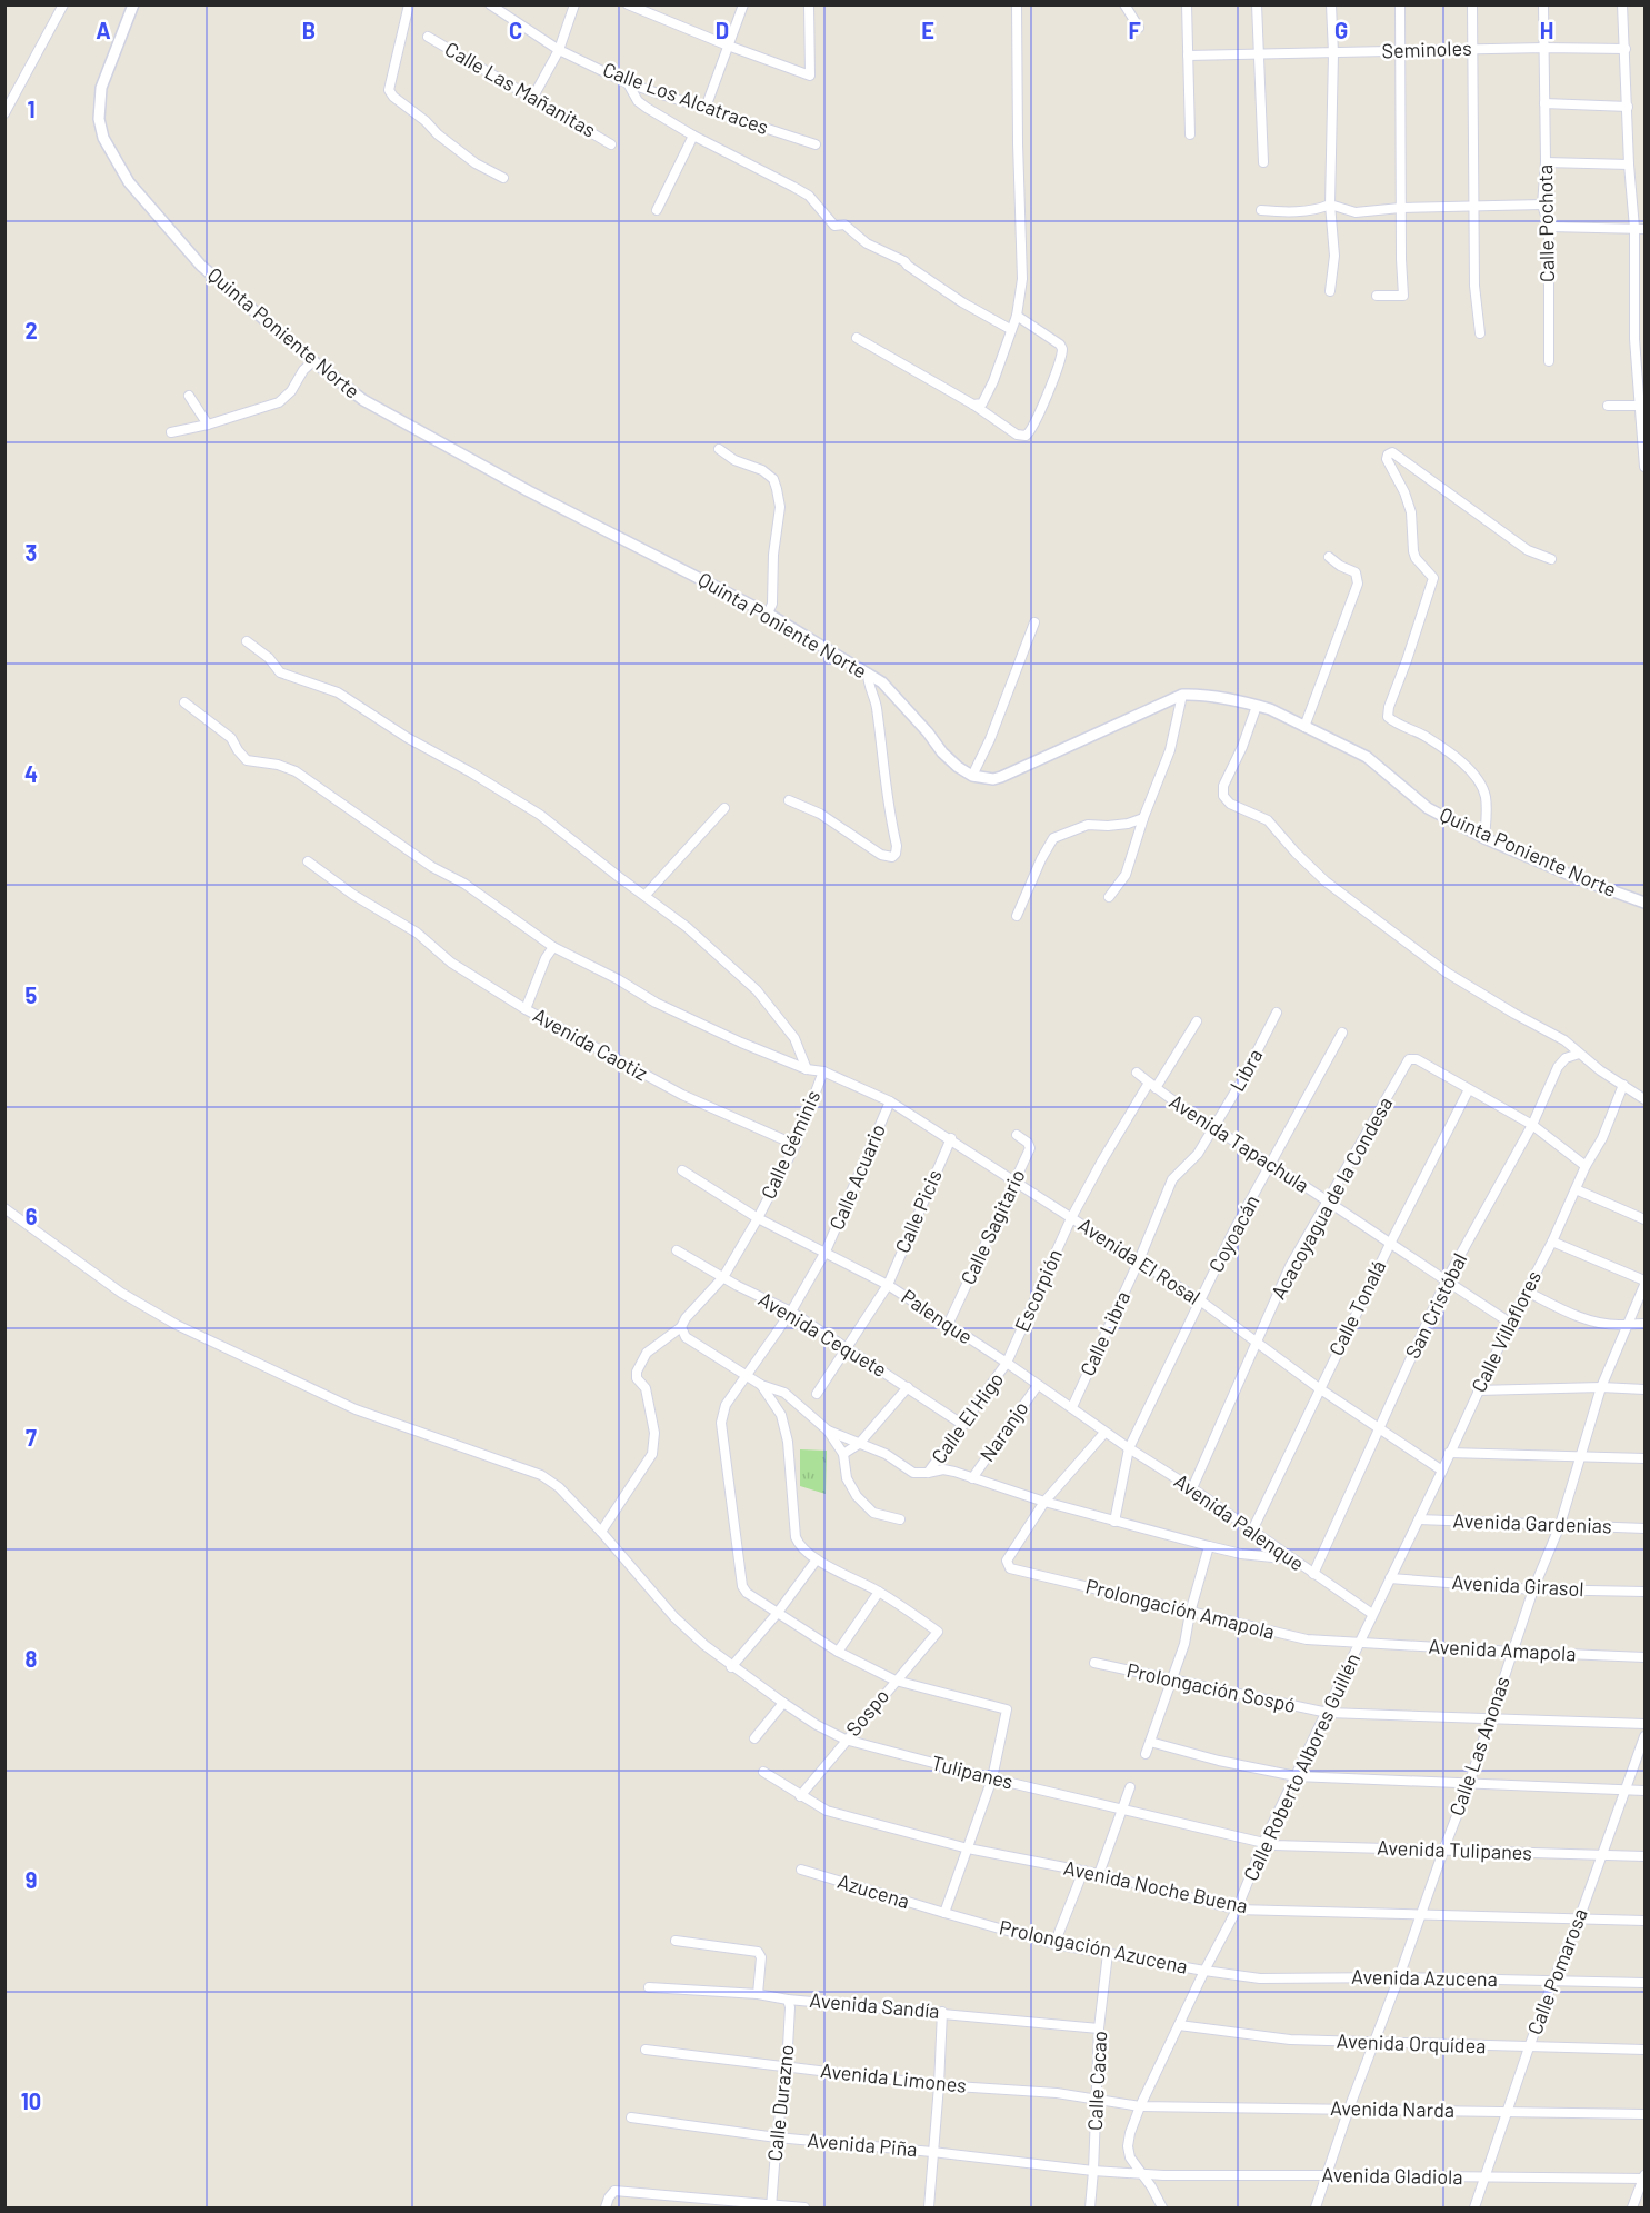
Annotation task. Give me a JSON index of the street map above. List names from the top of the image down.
{
  "streets": {
    "street": [
      "Seminoles",
      "Calle Las Mañanitas",
      "Calle Los Alcatraces",
      "Calle Pochota",
      "Quinta Poniente Norte",
      "Avenida Caotiz",
      "Libra",
      "Avenida Tapachula",
      "Calle Géminis",
      "Calle Acuario",
      "Acacoyagua de la Condesa",
      "Calle Picis",
      "Calle Sagitario",
      "Coyoacán",
      "Avenida El Rosal",
      "Escorpión",
      "San Cristóbal",
      "Calle Tonalá",
      "Palenque",
      "Calle Villaflores",
      "Calle Libra",
      "Avenida Cequete",
      "Calle El Higo",
      "Naranjo",
      "Avenida Palenque",
      "Avenida Gardenias",
      "Avenida Girasol",
      "Prolongación Amapola",
      "Avenida Amapola",
      "Prolongación Sospó",
      "Sospo",
      "Calle Las Anonas",
      "Calle Roberto Albores Guillén",
      "Tulipanes",
      "Avenida Tulipanes",
      "Avenida Noche Buena",
      "Azucena",
      "Prolongación Azucena",
      "Calle Pomarosa",
      "Avenida Azucena",
      "Avenida Sandía",
      "Avenida Orquídea",
      "Avenida Limones",
      "Calle Cacao",
      "Calle Durazno",
      "Avenida Narda",
      "Avenida Piña",
      "Avenida Gladiola"
    ]
  },
  "crossings": [
    ["Seminoles", "Calle Pochota"],
    ["Avenida Caotiz", "Calle Géminis"],
    ["Libra", "Avenida Tapachula"],
    ["Libra", "Avenida El Rosal"],
    ["Libra", "Calle Libra"],
    ["Avenida Tapachula", "Acacoyagua de la Condesa"],
    ["Avenida Tapachula", "Coyoacán"],
    ["Avenida Tapachula", "Escorpión"],
    ["Avenida Tapachula", "San Cristóbal"],
    ["Avenida Tapachula", "Calle Tonalá"],
    ["Avenida Tapachula", "Calle Villaflores"],
    ["Calle Géminis", "Avenida El Rosal"],
    ["Calle Géminis", "Palenque"],
    ["Calle Géminis", "Avenida Cequete"],
    ["Calle Géminis", "Tulipanes"],
    ["Calle Acuario", "Avenida El Rosal"],
    ["Calle Acuario", "Palenque"],
    ["Calle Acuario", "Avenida Cequete"],
    ["Calle Acuario", "Sospo"],
    ["Calle Acuario", "Tulipanes"],
    ["Acacoyagua de la Condesa", "Avenida El Rosal"],
    ["Acacoyagua de la Condesa", "Calle Tonalá"],
    ["Acacoyagua de la Condesa", "Avenida Palenque"],
    ["Calle Picis", "Avenida El Rosal"],
    ["Calle Picis", "Palenque"],
    ["Calle Picis", "Avenida Cequete"],
    ["Calle Sagitario", "Avenida El Rosal"],
    ["Calle Sagitario", "Palenque"],
    ["Coyoacán", "Avenida El Rosal"],
    ["Coyoacán", "Avenida Palenque"],
    ["Avenida El Rosal", "Escorpión"],
    ["Avenida El Rosal", "San Cristóbal"],
    ["Avenida El Rosal", "Calle Tonalá"],
    ["Avenida El Rosal", "Calle Villaflores"],
    ["Avenida El Rosal", "Calle Libra"],
    ["Escorpión", "Palenque"],
    ["Escorpión", "Calle El Higo"],
    ["San Cristóbal", "Avenida Palenque"],
    ["Calle Tonalá", "Avenida Palenque"],
    ["Palenque", "Calle Libra"],
    ["Palenque", "Calle El Higo"],
    ["Palenque", "Naranjo"],
    ["Palenque", "Avenida Palenque"],
    ["Calle Villaflores", "Avenida Gardenias"],
    ["Calle Villaflores", "Avenida Girasol"],
    ["Calle Villaflores", "Calle Roberto Albores Guillén"],
    ["Avenida Cequete", "Calle El Higo"],
    ["Avenida Palenque", "Calle Roberto Albores Guillén"],
    ["Avenida Gardenias", "Calle Las Anonas"],
    ["Avenida Girasol", "Calle Las Anonas"],
    ["Avenida Girasol", "Calle Roberto Albores Guillén"],
    ["Prolongación Amapola", "Avenida Amapola"],
    ["Prolongación Amapola", "Calle Roberto Albores Guillén"],
    ["Avenida Amapola", "Calle Las Anonas"],
    ["Avenida Amapola", "Calle Roberto Albores Guillén"],
    ["Prolongación Sospó", "Calle Las Anonas"],
    ["Prolongación Sospó", "Calle Roberto Albores Guillén"],
    ["Sospo", "Tulipanes"],
    ["Sospo", "Avenida Noche Buena"],
    ["Calle Las Anonas", "Avenida Tulipanes"],
    ["Calle Las Anonas", "Avenida Noche Buena"],
    ["Calle Las Anonas", "Avenida Azucena"],
    ["Calle Las Anonas", "Avenida Orquídea"],
    ["Calle Las Anonas", "Avenida Narda"],
    ["Calle Las Anonas", "Avenida Gladiola"],
    ["Calle Roberto Albores Guillén", "Tulipanes"],
    ["Calle Roberto Albores Guillén", "Avenida Tulipanes"],
    ["Calle Roberto Albores Guillén", "Avenida Noche Buena"],
    ["Calle Roberto Albores Guillén", "Prolongación Azucena"],
    ["Calle Roberto Albores Guillén", "Avenida Azucena"],
    ["Calle Roberto Albores Guillén", "Avenida Orquídea"],
    ["Calle Roberto Albores Guillén", "Avenida Limones"],
    ["Calle Roberto Albores Guillén", "Avenida Narda"],
    ["Calle Roberto Albores Guillén", "Avenida Piña"],
    ["Calle Roberto Albores Guillén", "Avenida Gladiola"],
    ["Tulipanes", "Avenida Tulipanes"],
    ["Avenida Tulipanes", "Calle Pomarosa"],
    ["Avenida Noche Buena", "Calle Pomarosa"],
    ["Azucena", "Prolongación Azucena"],
    ["Prolongación Azucena", "Avenida Azucena"],
    ["Prolongación Azucena", "Calle Cacao"],
    ["Calle Pomarosa", "Avenida Azucena"],
    ["Calle Pomarosa", "Avenida Orquídea"],
    ["Calle Pomarosa", "Avenida Narda"],
    ["Calle Pomarosa", "Avenida Gladiola"],
    ["Avenida Sandía", "Calle Cacao"],
    ["Avenida Sandía", "Calle Durazno"],
    ["Avenida Limones", "Calle Cacao"],
    ["Avenida Limones", "Calle Durazno"],
    ["Avenida Limones", "Avenida Narda"],
    ["Calle Cacao", "Avenida Piña"],
    ["Calle Durazno", "Avenida Piña"],
    ["Avenida Piña", "Avenida Gladiola"]
  ],
  "grid": {
    "columns": [
      "A",
      "B",
      "C",
      "D",
      "E",
      "F",
      "G",
      "H"
    ],
    "rows": [
      "1",
      "2",
      "3",
      "4",
      "5",
      "6",
      "7",
      "8",
      "9",
      "10"
    ]
  }
}
